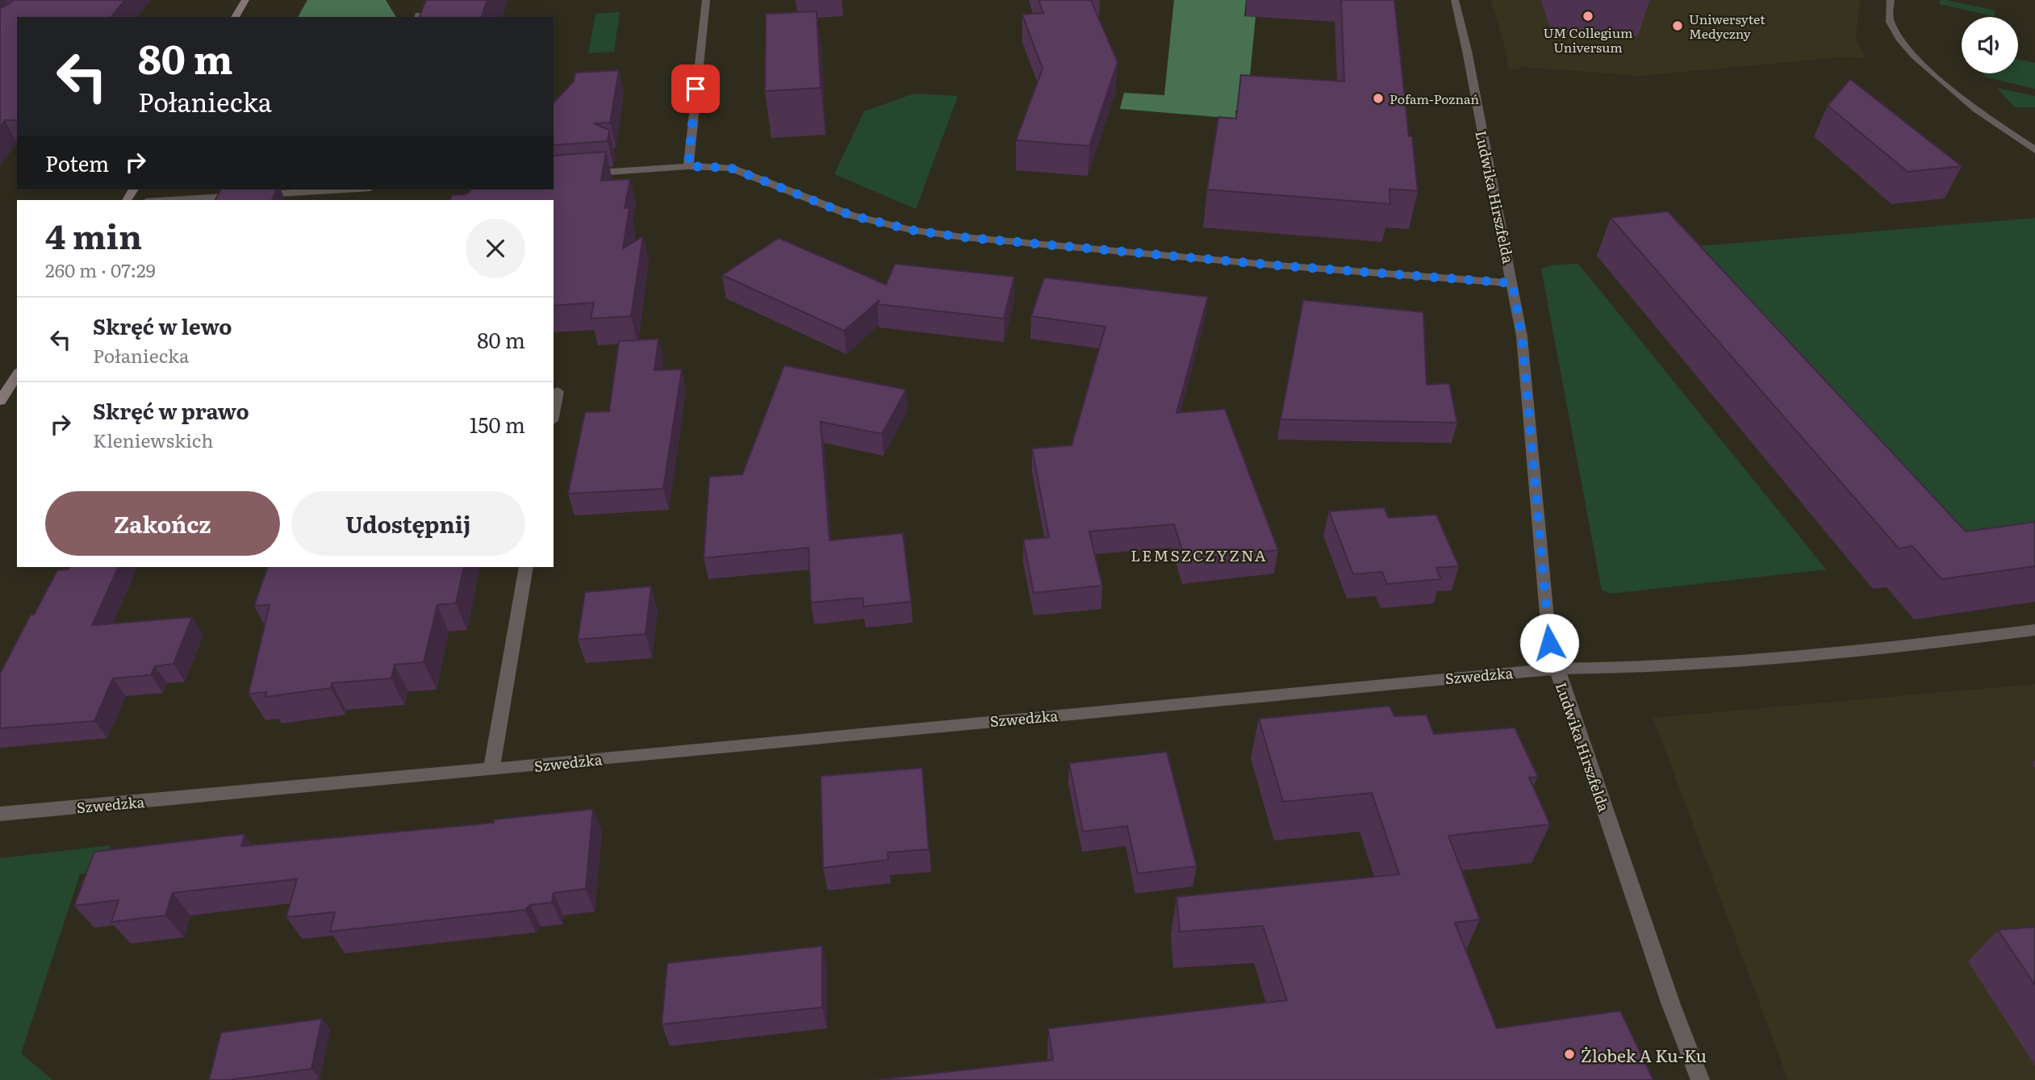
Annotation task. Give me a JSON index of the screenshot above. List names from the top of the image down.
{
  "streets": {
    "street": ["Ludwika Hirszfelda", "Szwedzka"]
  },
  "crossings": [
    ["Ludwika Hirszfelda", "Szwedzka"]
  ],
  "districts": ["LEMSZCZYZNA"],
  "places": [
    "UM Collegium Universum",
    "Uniwersytet Medyczny",
    "Pofam-Poznań",
    "Żlobek A Ku-Ku"
  ],
  "page": {
    "turn": ["80 m", "Połaniecka"],
    "then": "Potem",
    "heading": ["4 min", "260 m · 07:29"],
    "list": [
      {
        "name": "Skręć w lewo",
        "note": "Połaniecka",
        "value": "80 m"
      },
      {
        "name": "Skręć w prawo",
        "note": "Kleniewskich",
        "value": "150 m"
      }
    ],
    "buttons": ["Zakończ", "Udostępnij"]
  }
}
